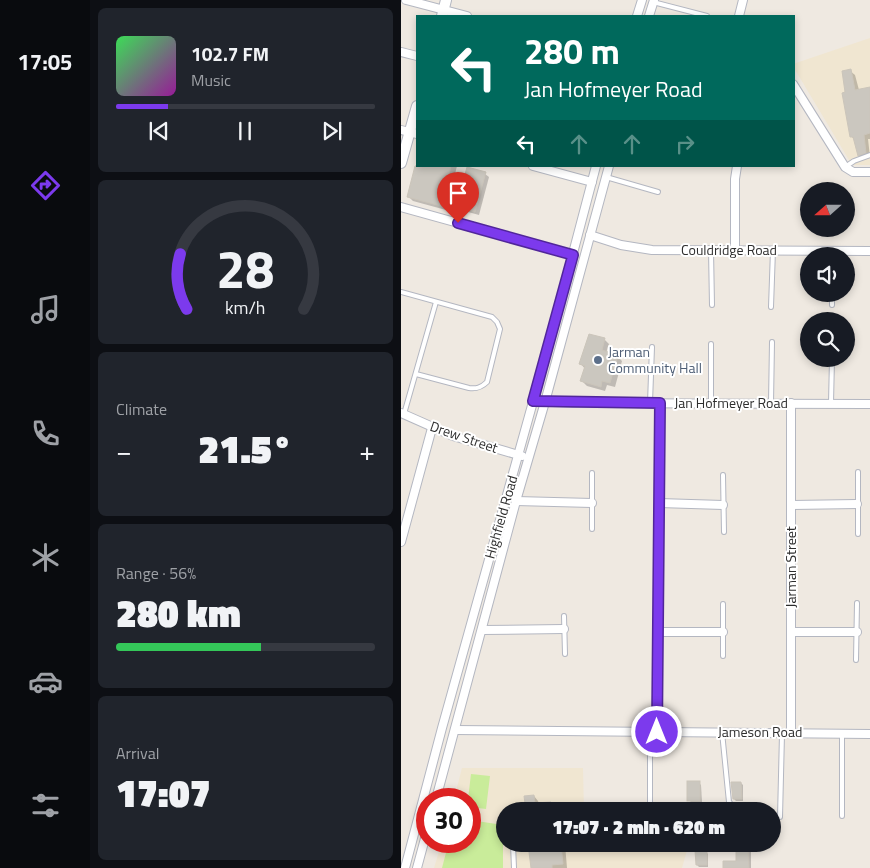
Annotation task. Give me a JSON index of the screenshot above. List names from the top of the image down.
{
  "streets": {
    "street": [
      "Couldridge Road",
      "Jan Hofmeyer Road",
      "Drew Street",
      "Highfield Road",
      "Jarman Street",
      "Jameson Road"
    ]
  },
  "crossings": [
    ["Couldridge Road", "Highfield Road"],
    ["Jan Hofmeyer Road", "Highfield Road"],
    ["Jan Hofmeyer Road", "Jarman Street"],
    ["Drew Street", "Highfield Road"],
    ["Highfield Road", "Jameson Road"],
    ["Jarman Street", "Jameson Road"]
  ],
  "places": ["Jarman Community Hall"],
  "north": "left",
  "page": {
    "tabs": "17:05",
    "turn": ["280 m", "Jan Hofmeyer Road"],
    "song": ["102.7 FM", "Music"],
    "tile": [
      "Climate",
      ["Range · 56%", "280 km"],
      ["Arrival", "17:07"]
    ],
    "heat": ["−", "21.5°", "+"],
    "limit": "30",
    "trip": "17:07 · 2 min · 620 m",
    "gauge": ["28", "km/h"]
  }
}
